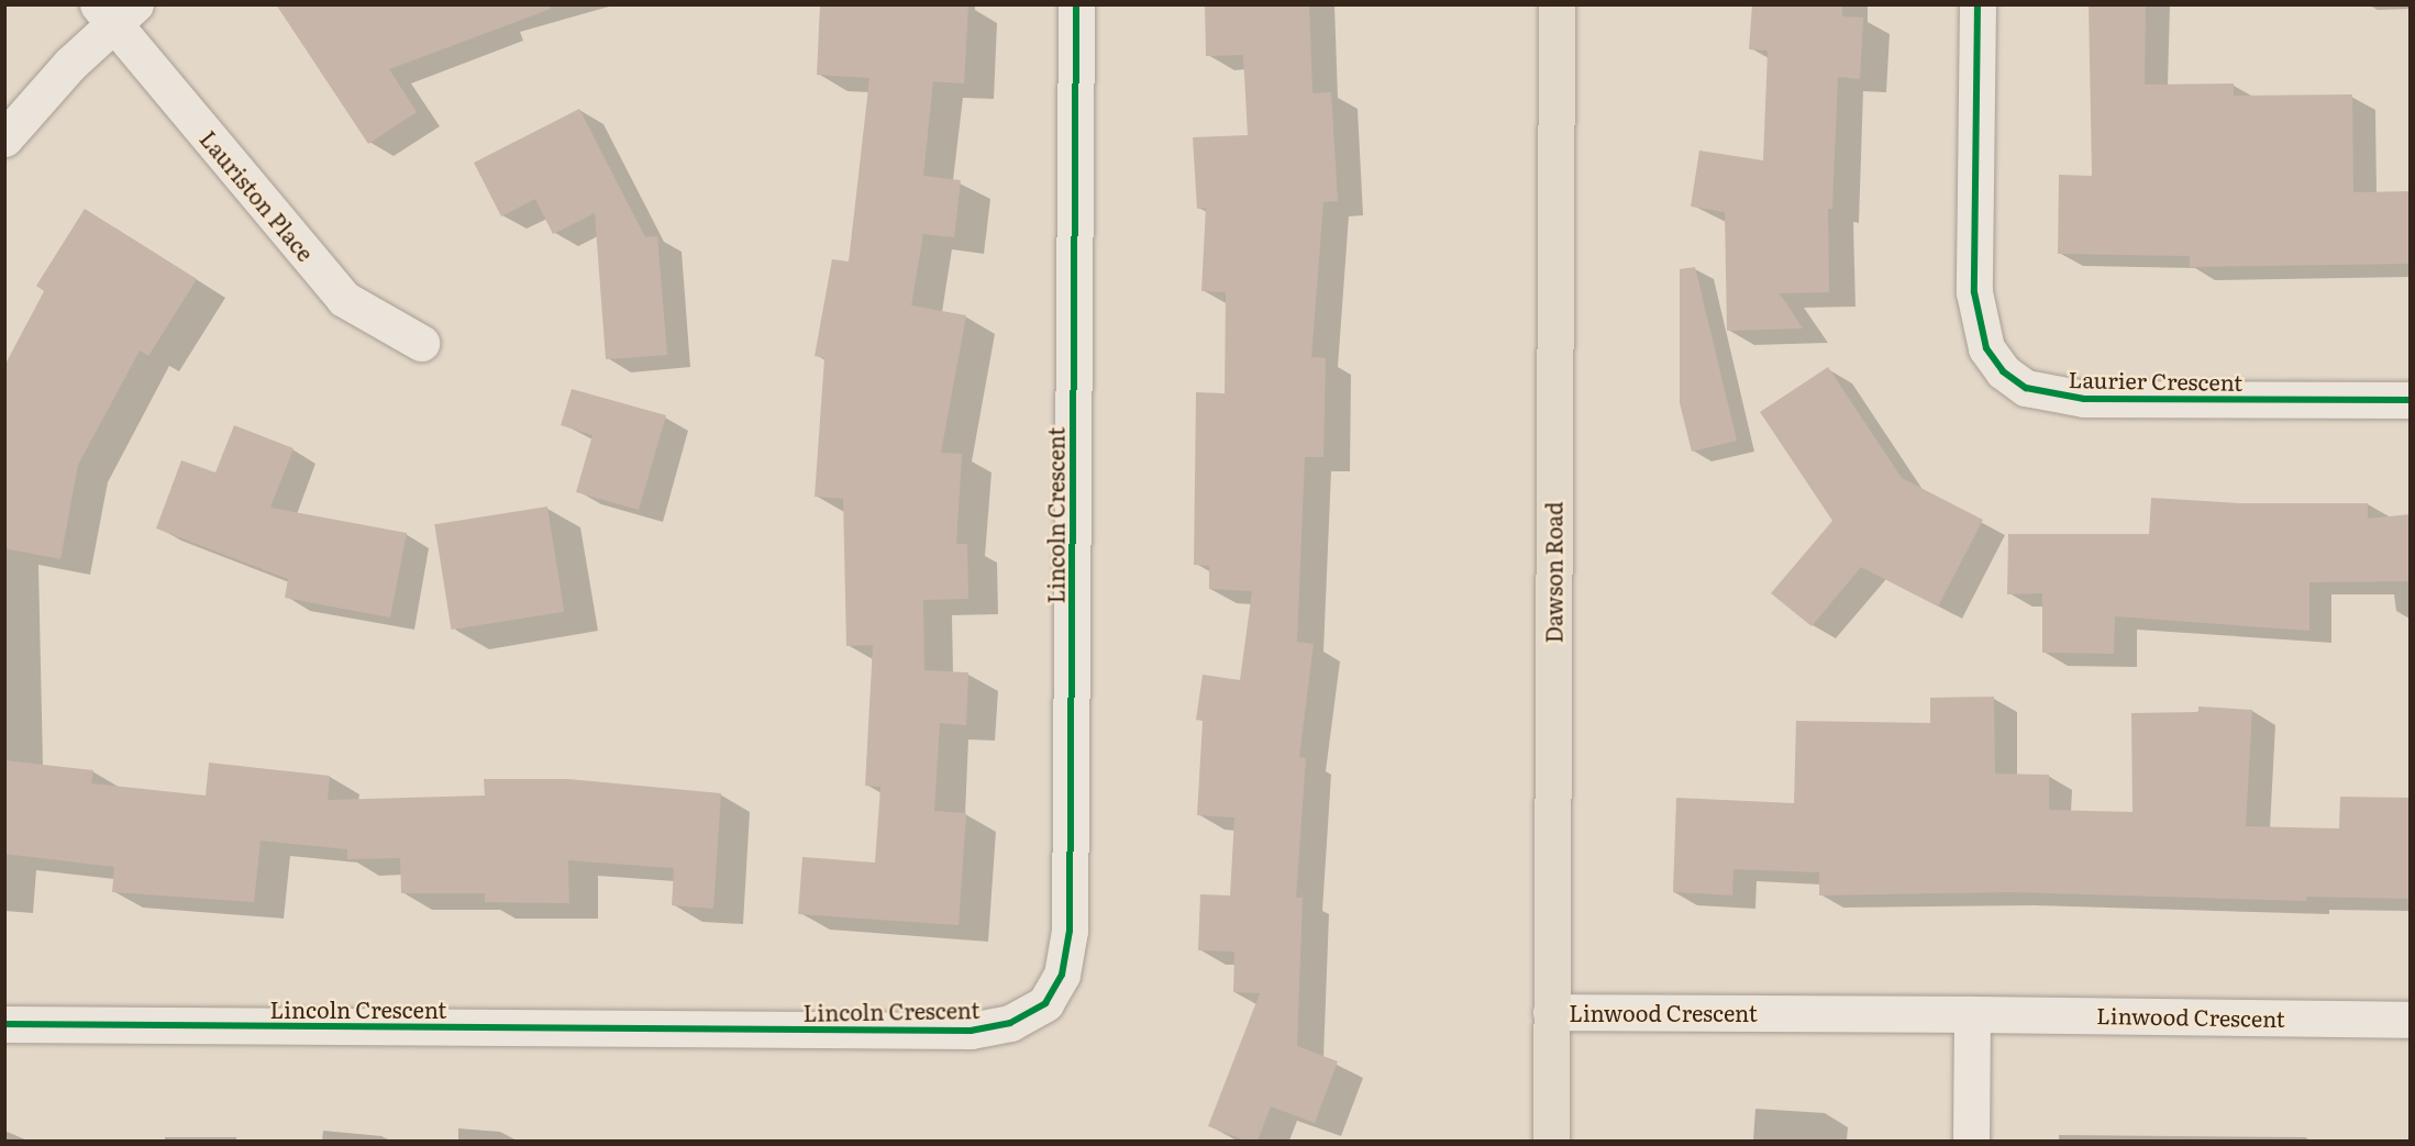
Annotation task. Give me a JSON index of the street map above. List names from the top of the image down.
{
  "streets": {
    "main road": ["Dawson Road"],
    "street": [
      "Lauriston Place",
      "Laurier Crescent",
      "Lincoln Crescent",
      "Linwood Crescent"
    ]
  },
  "crossings": [
    ["Dawson Road", "Linwood Crescent"]
  ]
}
